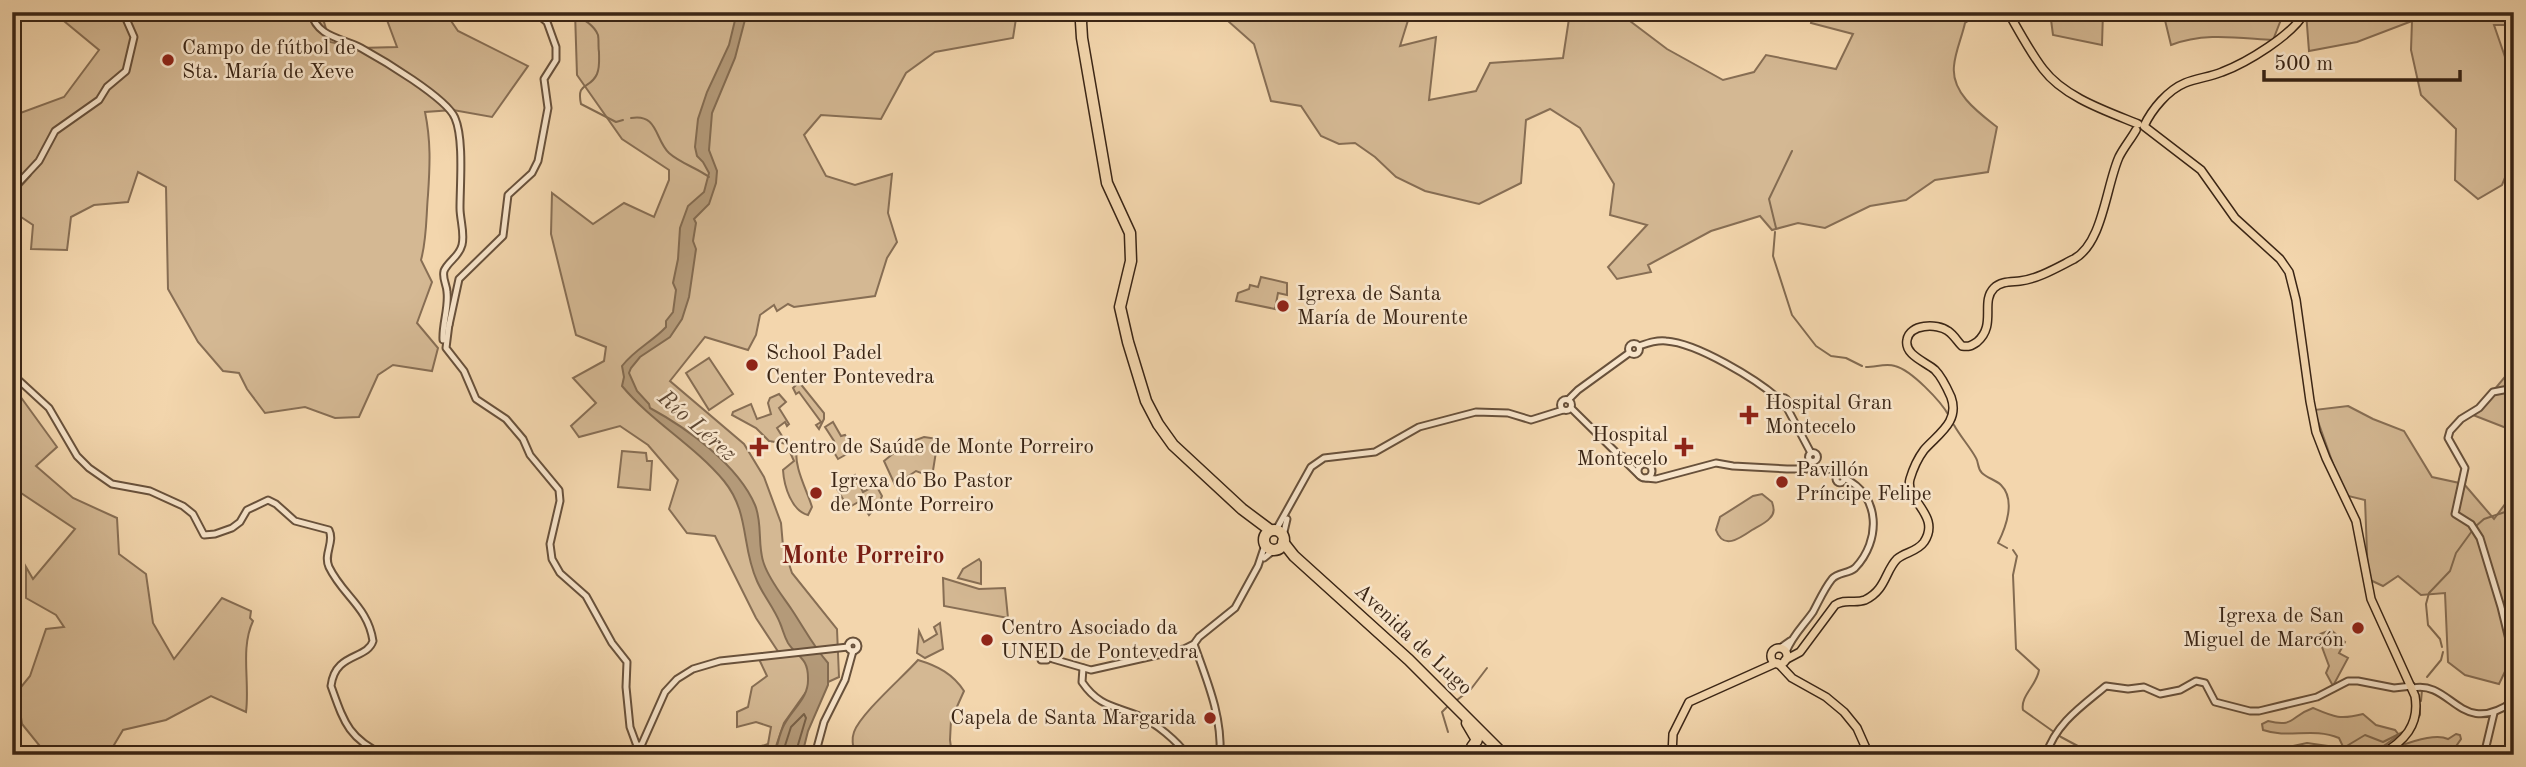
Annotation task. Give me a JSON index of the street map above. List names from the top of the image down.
{
  "streets": {
    "highway": ["Avenida de Lugo"]
  },
  "districts": ["Monte Porreiro"],
  "water": ["Río Lérez"],
  "places": {
    "other": [
      "Campo de fútbol de Sta. María de Xeve",
      "Igrexa de Santa María de Mourente",
      "School Padel Center Pontevedra",
      "Pavillón Príncipe Felipe",
      "Igrexa do Bo Pastor de Monte Porreiro",
      "Igrexa de San Miguel de Marcón",
      "Centro Asociado da UNED de Pontevedra",
      "Capela de Santa Margarida"
    ],
    "health": ["Hospital Gran Montecelo", "Centro de Saúde de Monte Porreiro", "Hospital Montecelo"]
  },
  "scale_bar": "500 m"
}
